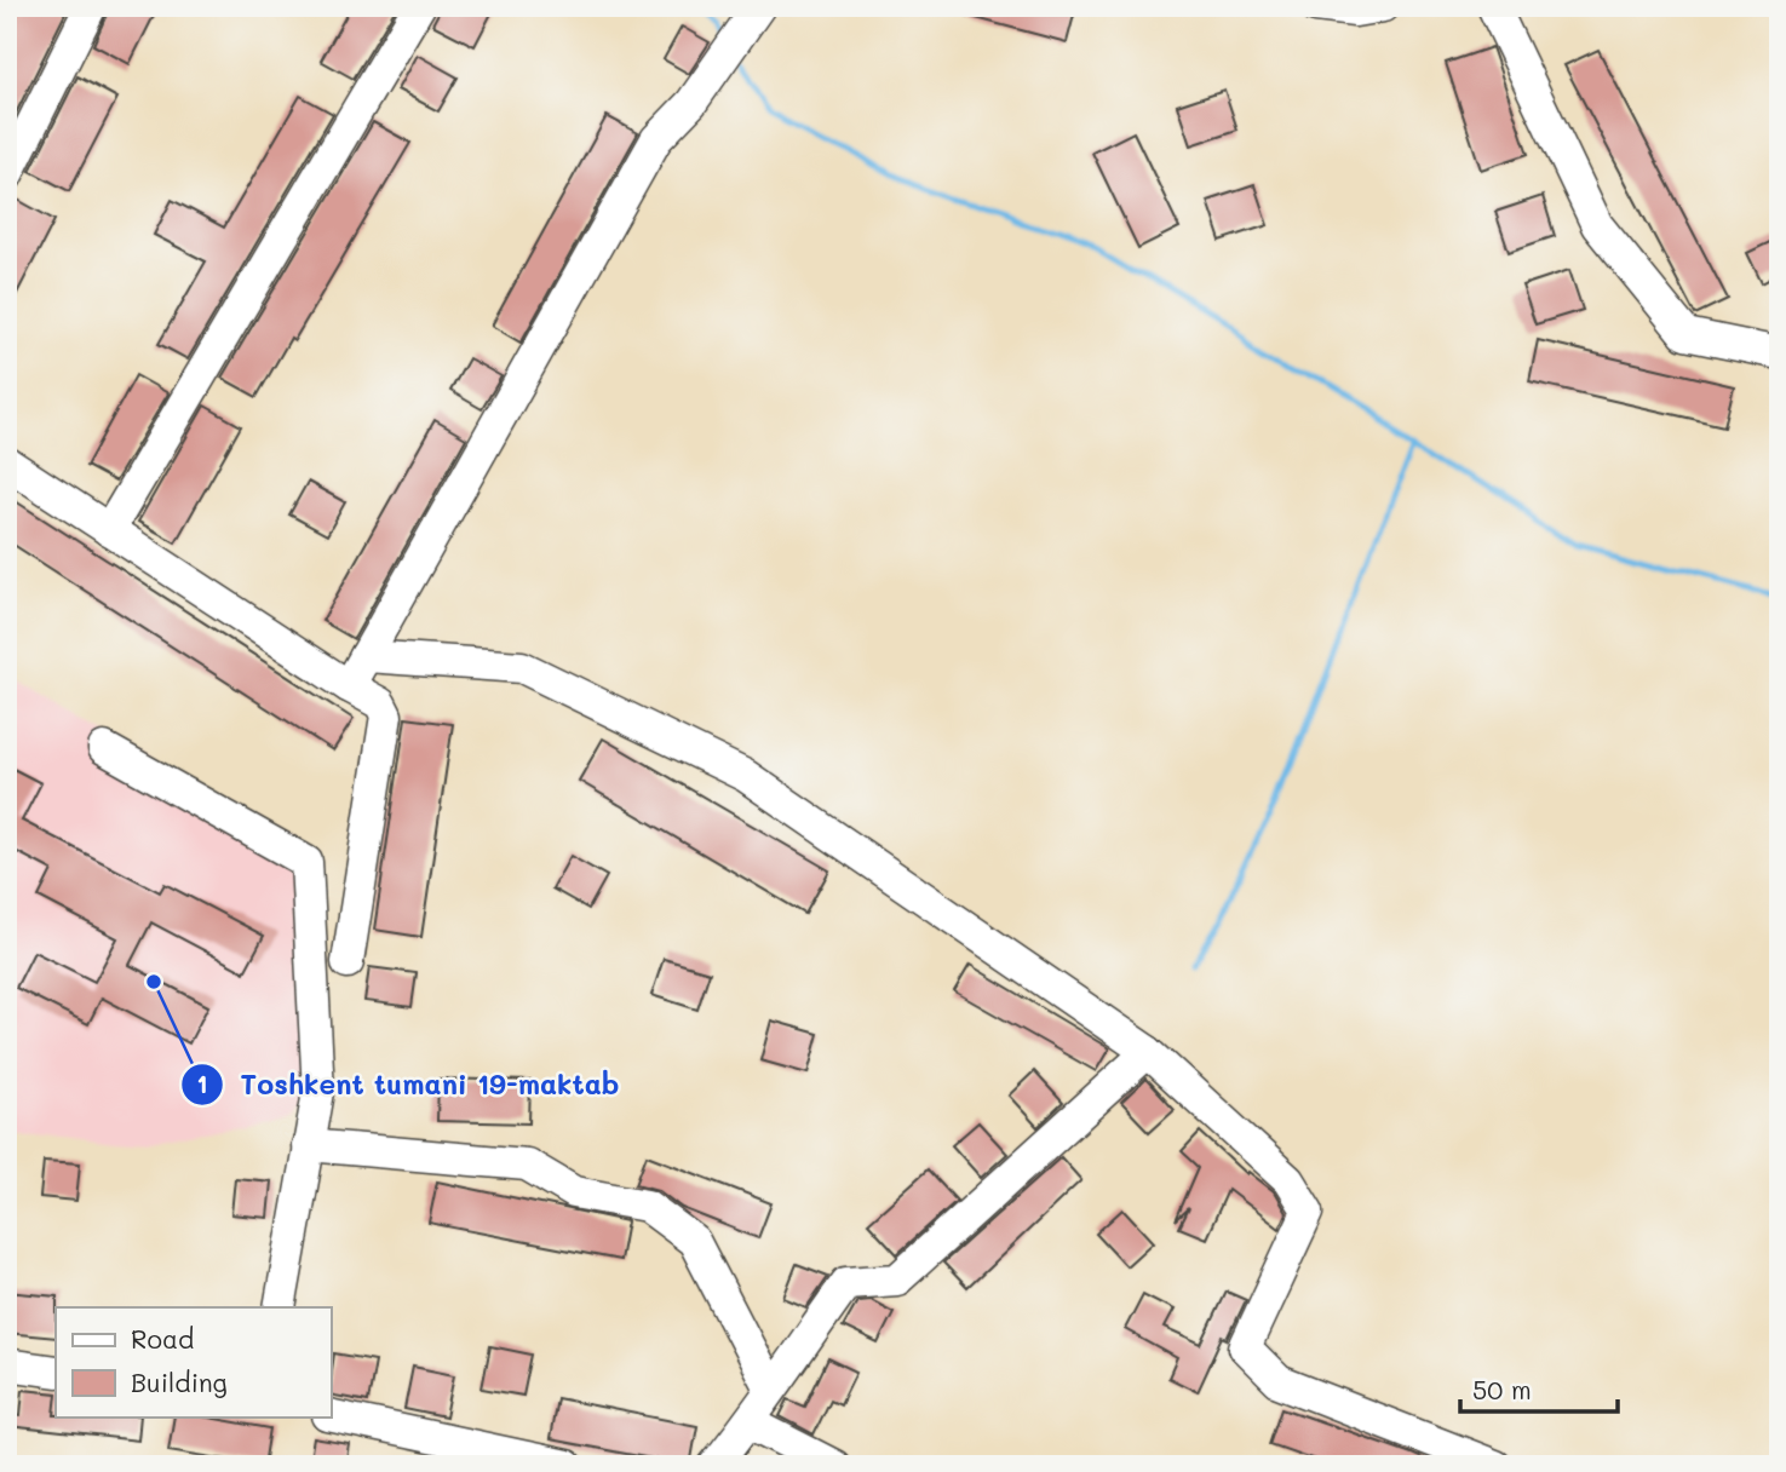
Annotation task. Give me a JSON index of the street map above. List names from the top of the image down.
{
  "places": ["Toshkent tumani 19-maktab"],
  "legend": ["Road", "Building"],
  "scale_bar": "50 m"
}
